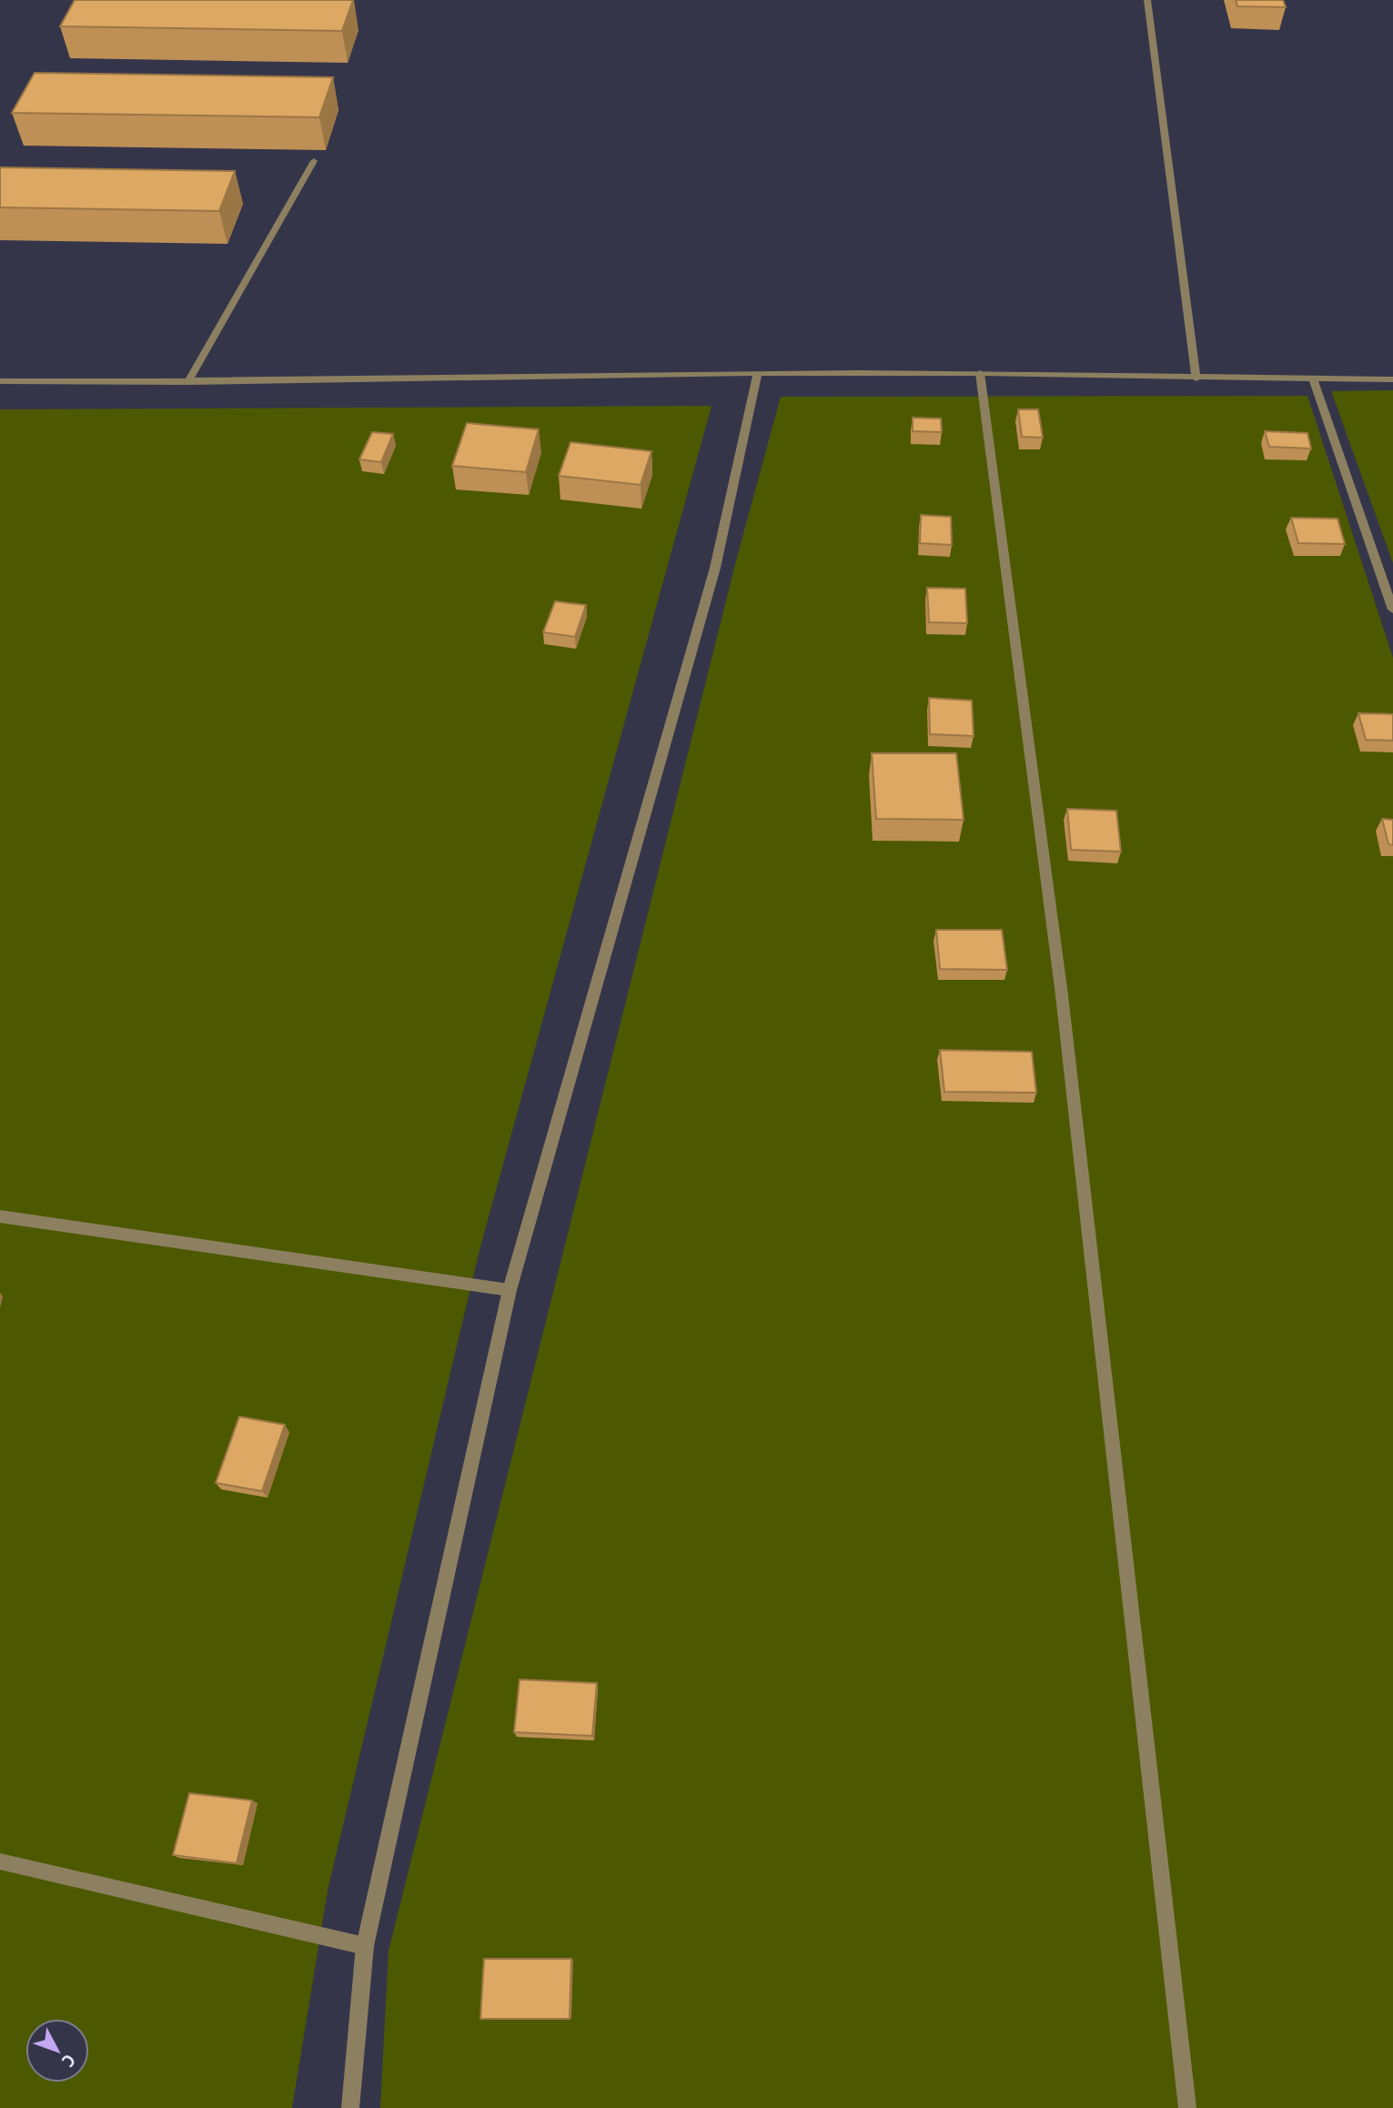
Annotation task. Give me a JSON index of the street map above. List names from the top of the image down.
{
  "north": "bottom right"
}
